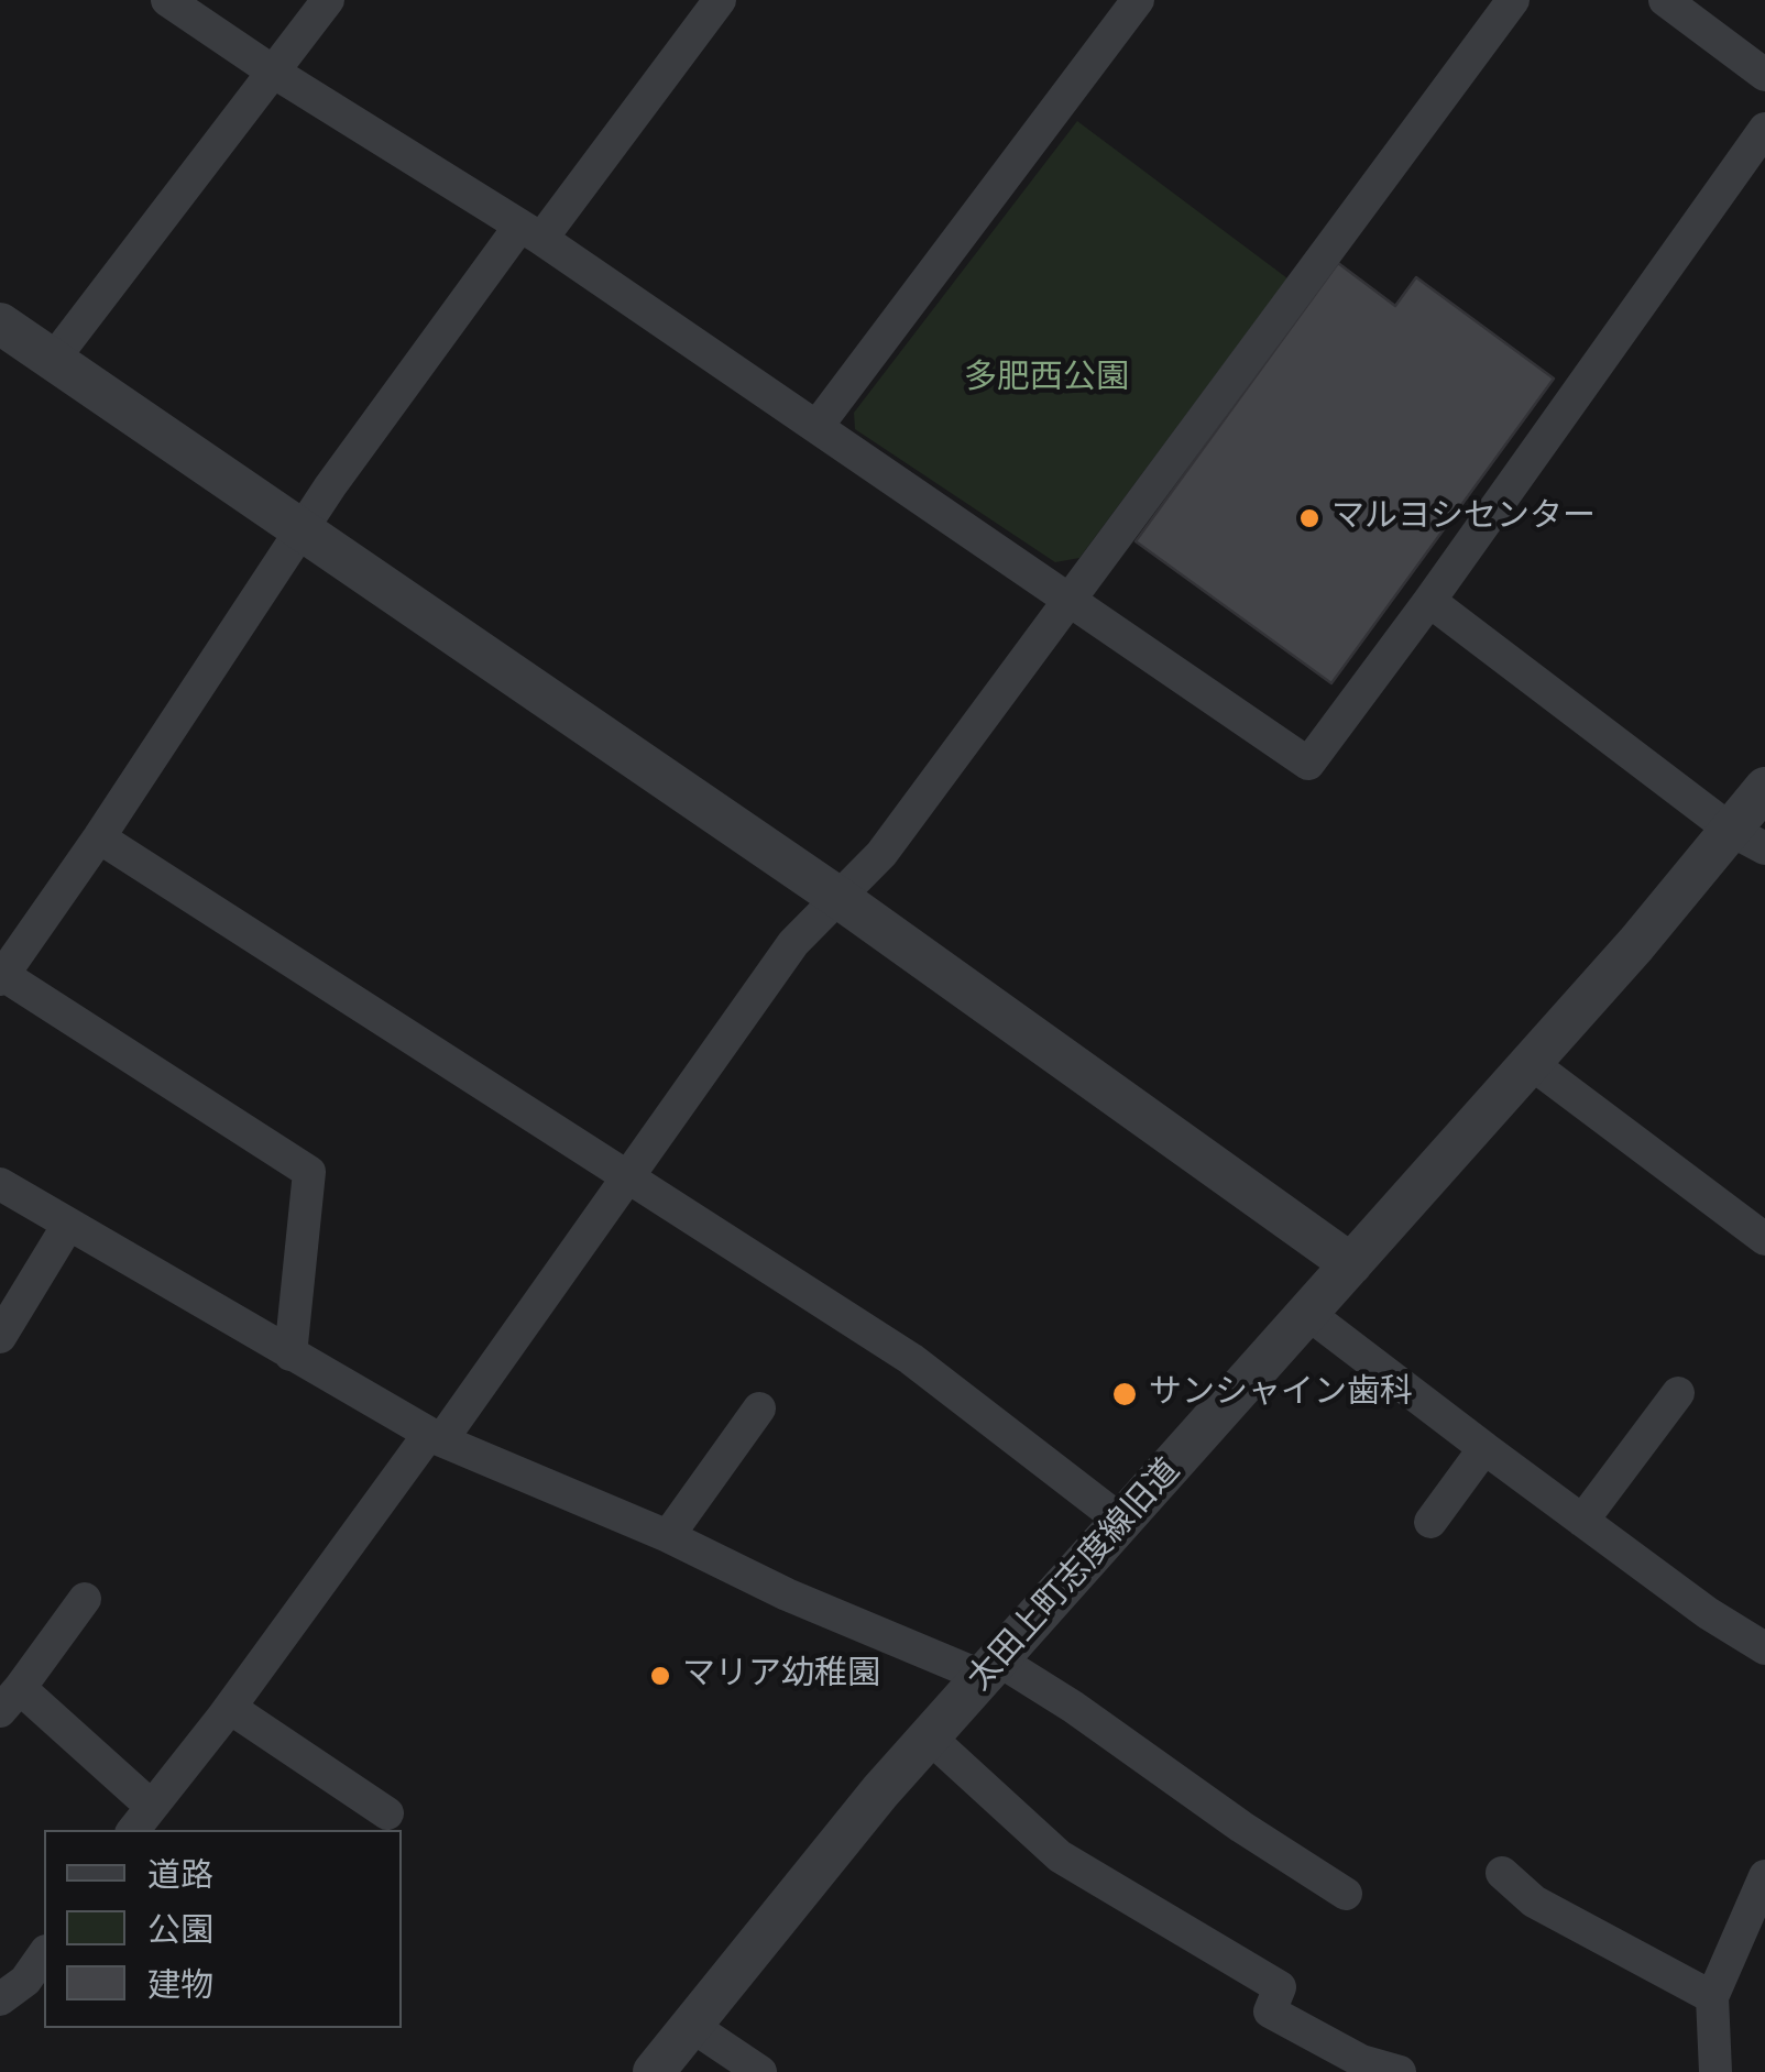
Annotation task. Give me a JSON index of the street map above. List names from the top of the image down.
{
  "streets": {
    "street": ["太田上町志度線旧道"]
  },
  "parks": ["多肥西公園"],
  "places": ["マルヨシセンター", "サンシャイン歯科", "マリア幼稚園"],
  "legend": ["道路", "公園", "建物"]
}
